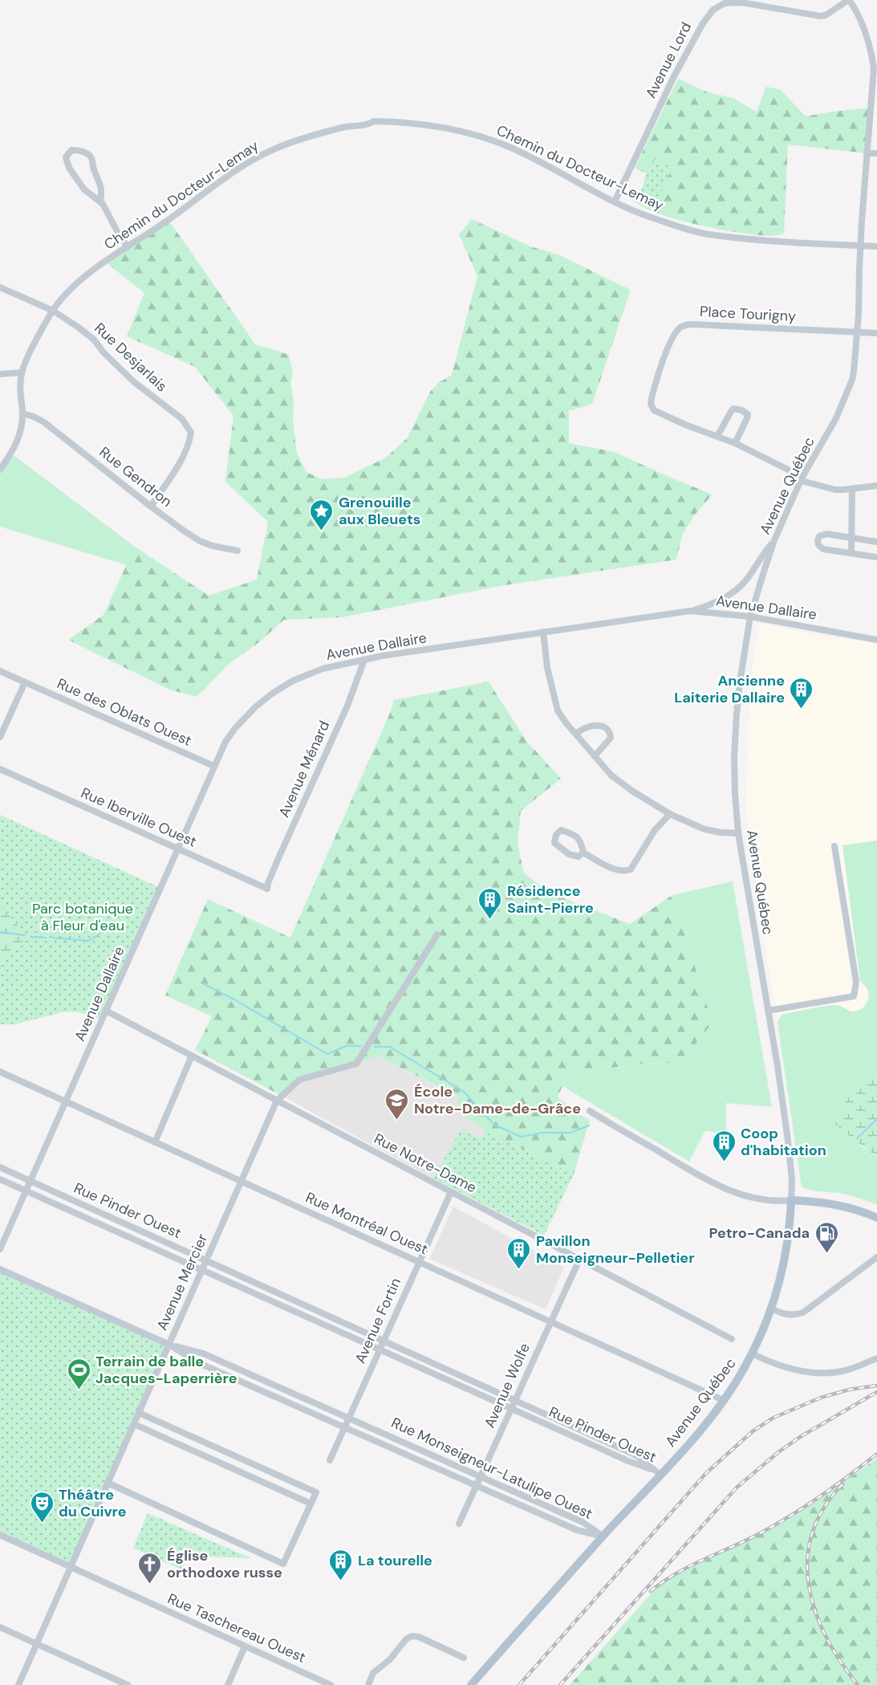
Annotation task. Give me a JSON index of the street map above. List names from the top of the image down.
{
  "streets": {
    "main road": ["Avenue Québec"],
    "street": [
      "Avenue Lord",
      "Chemin du Docteur-Lemay",
      "Place Tourigny",
      "Rue Desjarlais",
      "Rue Gendron",
      "Avenue Dallaire",
      "Rue des Oblats Ouest",
      "Avenue Ménard",
      "Rue Iberville Ouest",
      "Rue Notre-Dame",
      "Rue Pinder Ouest",
      "Rue Montréal Ouest",
      "Avenue Mercier",
      "Avenue Fortin",
      "Avenue Wolfe",
      "Rue Monseigneur-Latulipe Ouest",
      "Rue Taschereau Ouest"
    ]
  },
  "crossings": [
    ["Avenue Lord", "Chemin du Docteur-Lemay"],
    ["Avenue Lord", "Avenue Québec"],
    ["Chemin du Docteur-Lemay", "Rue Desjarlais"],
    ["Chemin du Docteur-Lemay", "Rue Gendron"],
    ["Chemin du Docteur-Lemay", "Avenue Québec"],
    ["Place Tourigny", "Avenue Québec"],
    ["Rue Desjarlais", "Rue Gendron"],
    ["Avenue Québec", "Avenue Dallaire"],
    ["Avenue Québec", "Rue Pinder Ouest"],
    ["Avenue Québec", "Rue Montréal Ouest"],
    ["Avenue Québec", "Rue Monseigneur-Latulipe Ouest"],
    ["Avenue Dallaire", "Rue des Oblats Ouest"],
    ["Avenue Dallaire", "Avenue Ménard"],
    ["Avenue Dallaire", "Rue Iberville Ouest"],
    ["Avenue Dallaire", "Rue Notre-Dame"],
    ["Avenue Dallaire", "Rue Pinder Ouest"],
    ["Avenue Dallaire", "Rue Montréal Ouest"],
    ["Avenue Ménard", "Rue Iberville Ouest"],
    ["Rue Notre-Dame", "Avenue Mercier"],
    ["Rue Notre-Dame", "Avenue Fortin"],
    ["Rue Notre-Dame", "Avenue Wolfe"],
    ["Rue Pinder Ouest", "Avenue Mercier"],
    ["Rue Pinder Ouest", "Avenue Fortin"],
    ["Rue Pinder Ouest", "Avenue Wolfe"],
    ["Rue Montréal Ouest", "Avenue Mercier"],
    ["Rue Montréal Ouest", "Avenue Fortin"],
    ["Rue Montréal Ouest", "Avenue Wolfe"],
    ["Avenue Mercier", "Rue Monseigneur-Latulipe Ouest"],
    ["Avenue Mercier", "Rue Taschereau Ouest"],
    ["Avenue Fortin", "Rue Monseigneur-Latulipe Ouest"],
    ["Avenue Wolfe", "Rue Monseigneur-Latulipe Ouest"]
  ],
  "parks": ["Parc botanique à Fleur d'eau"],
  "places": {
    "place": ["Grenouille aux Bleuets"],
    "building": [
      "Ancienne Laiterie Dallaire",
      "Résidence Saint-Pierre",
      "Coop d'habitation",
      "Pavillon Monseigneur-Pelletier",
      "La tourelle"
    ],
    "school or university": ["École Notre-Dame-de-Grâce"],
    "fuel station": ["Petro-Canada"],
    "sports": ["Terrain de balle Jacques-Laperrière"],
    "theatre": ["Théâtre du Cuivre"],
    "church": ["Église orthodoxe russe"]
  }
}
